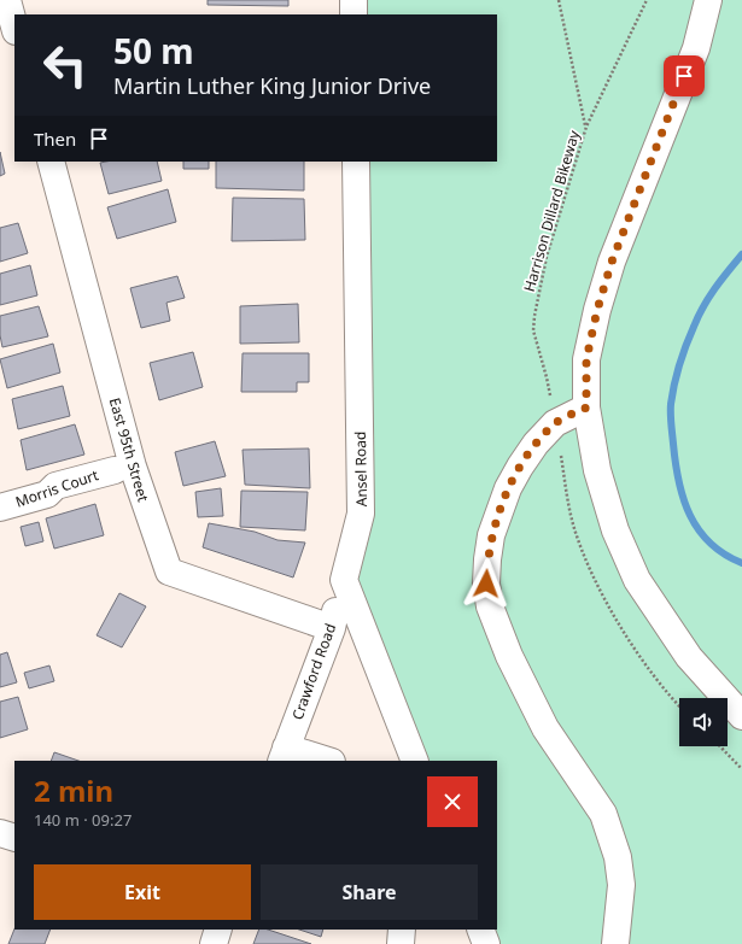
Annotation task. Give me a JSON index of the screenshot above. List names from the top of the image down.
{
  "streets": {
    "street": [
      "East 95th Street",
      "Ansel Road",
      "Morris Court",
      "Crawford Road"
    ],
    "path": ["Harrison Dillard Bikeway"]
  },
  "crossings": [
    ["East 95th Street", "Crawford Road"],
    ["Ansel Road", "Crawford Road"]
  ],
  "page": {
    "turn": ["50 m", "Martin Luther King Junior Drive"],
    "then": "Then",
    "heading": ["2 min", "140 m · 09:27"],
    "buttons": ["Exit", "Share"]
  }
}
